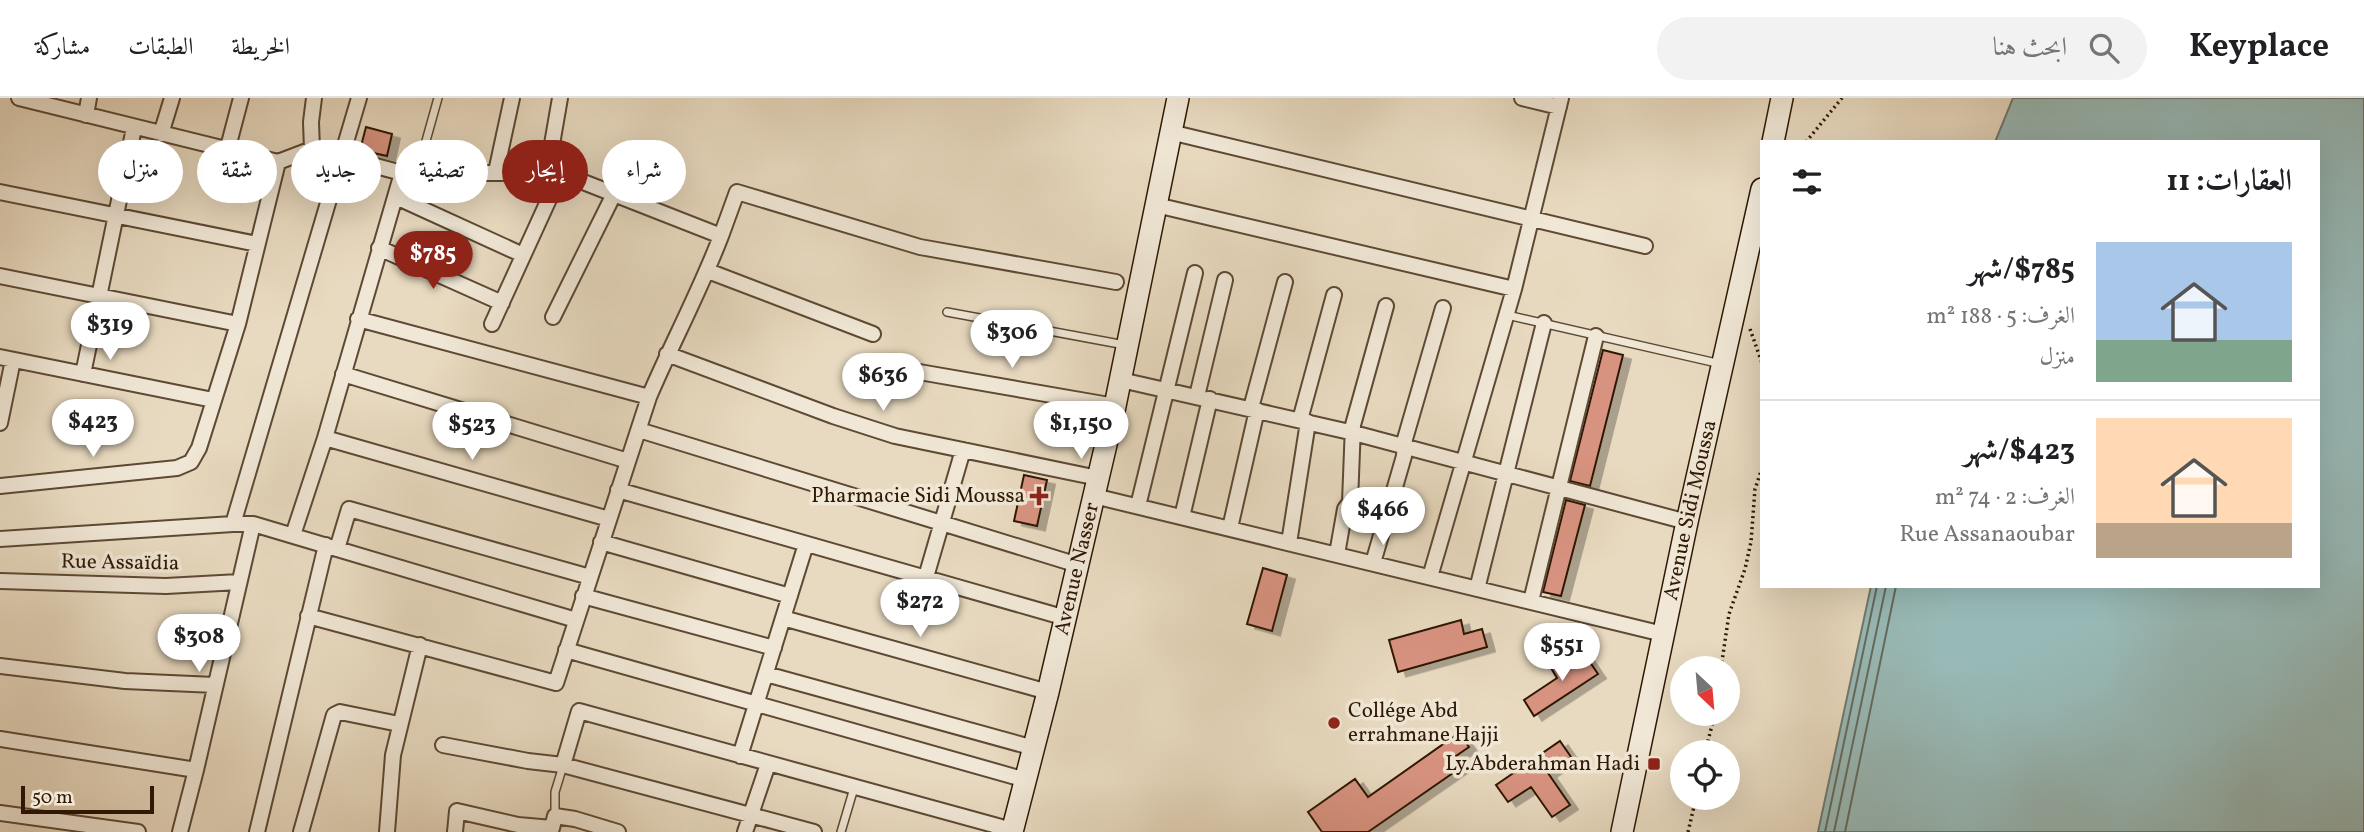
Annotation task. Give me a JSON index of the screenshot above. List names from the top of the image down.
{
  "streets": {
    "street": ["Avenue Sidi Moussa", "Rue Assaïdia", "Avenue Nasser"]
  },
  "places": {
    "health": ["Pharmacie Sidi Moussa"],
    "other": ["Collége Abd errahmane Hajji"],
    "transit": ["Ly.Abderahman Hadi"]
  },
  "scale_bar": "50 m",
  "north": "bottom right",
  "page": {
    "header": "Keyplace",
    "search": "ابحث هنا",
    "nav": ["الخريطة", "الطبقات", "مشاركة"],
    "chip": [
      "شراء",
      "إيجار",
      "تصفية",
      "جديد",
      "شقة",
      "منزل"
    ],
    "heading": "العقارات: 11",
    "list": [
      {
        "name": "$785/شهر",
        "note": "الغرف: 5 · 188 m² · منزل"
      },
      {
        "name": "$423/شهر",
        "note": "الغرف: 2 · 74 m² · Rue Assanaoubar"
      }
    ],
    "price": [
      "$785",
      "$319",
      "$306",
      "$636",
      "$423",
      "$1,150",
      "$523",
      "$466",
      "$272",
      "$308",
      "$551"
    ],
    "scale": "50 m"
  }
}
